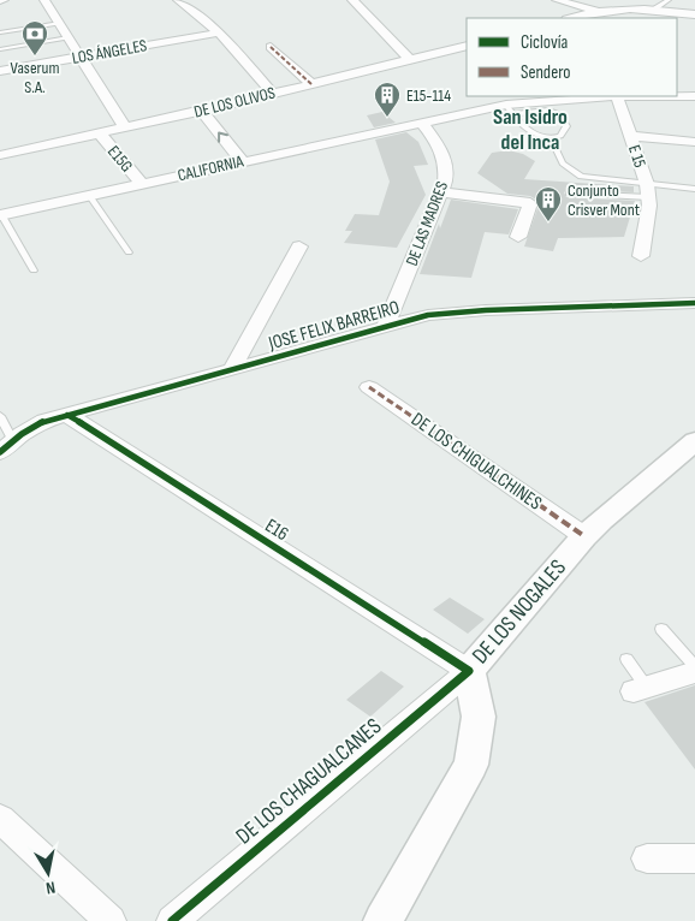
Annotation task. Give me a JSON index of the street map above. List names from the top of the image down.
{
  "streets": {
    "street": [
      "LOS ÁNGELES",
      "DE LOS OLIVOS",
      "E 15",
      "E15G",
      "CALIFORNIA",
      "DE LAS MADRES",
      "JOSE FELIX BARREIRO",
      "DE LOS CHIGUALCHINES",
      "E16",
      "DE LOS NOGALES",
      "DE LOS CHAGUALCANES"
    ]
  },
  "crossings": [
    ["DE LOS OLIVOS", "E15G"],
    ["E15G", "CALIFORNIA"],
    ["CALIFORNIA", "DE LAS MADRES"],
    ["DE LAS MADRES", "JOSE FELIX BARREIRO"],
    ["JOSE FELIX BARREIRO", "E16"],
    ["DE LOS CHIGUALCHINES", "DE LOS NOGALES"],
    ["E16", "DE LOS NOGALES"],
    ["E16", "DE LOS CHAGUALCANES"],
    ["DE LOS NOGALES", "DE LOS CHAGUALCANES"]
  ],
  "districts": ["San Isidro del Inca"],
  "places": {
    "bank": ["Vaserum S.A."],
    "building": ["E15-114", "Conjunto Crisver Mont"]
  },
  "legend": ["Ciclovía", "Sendero"],
  "north": "bottom"
}
